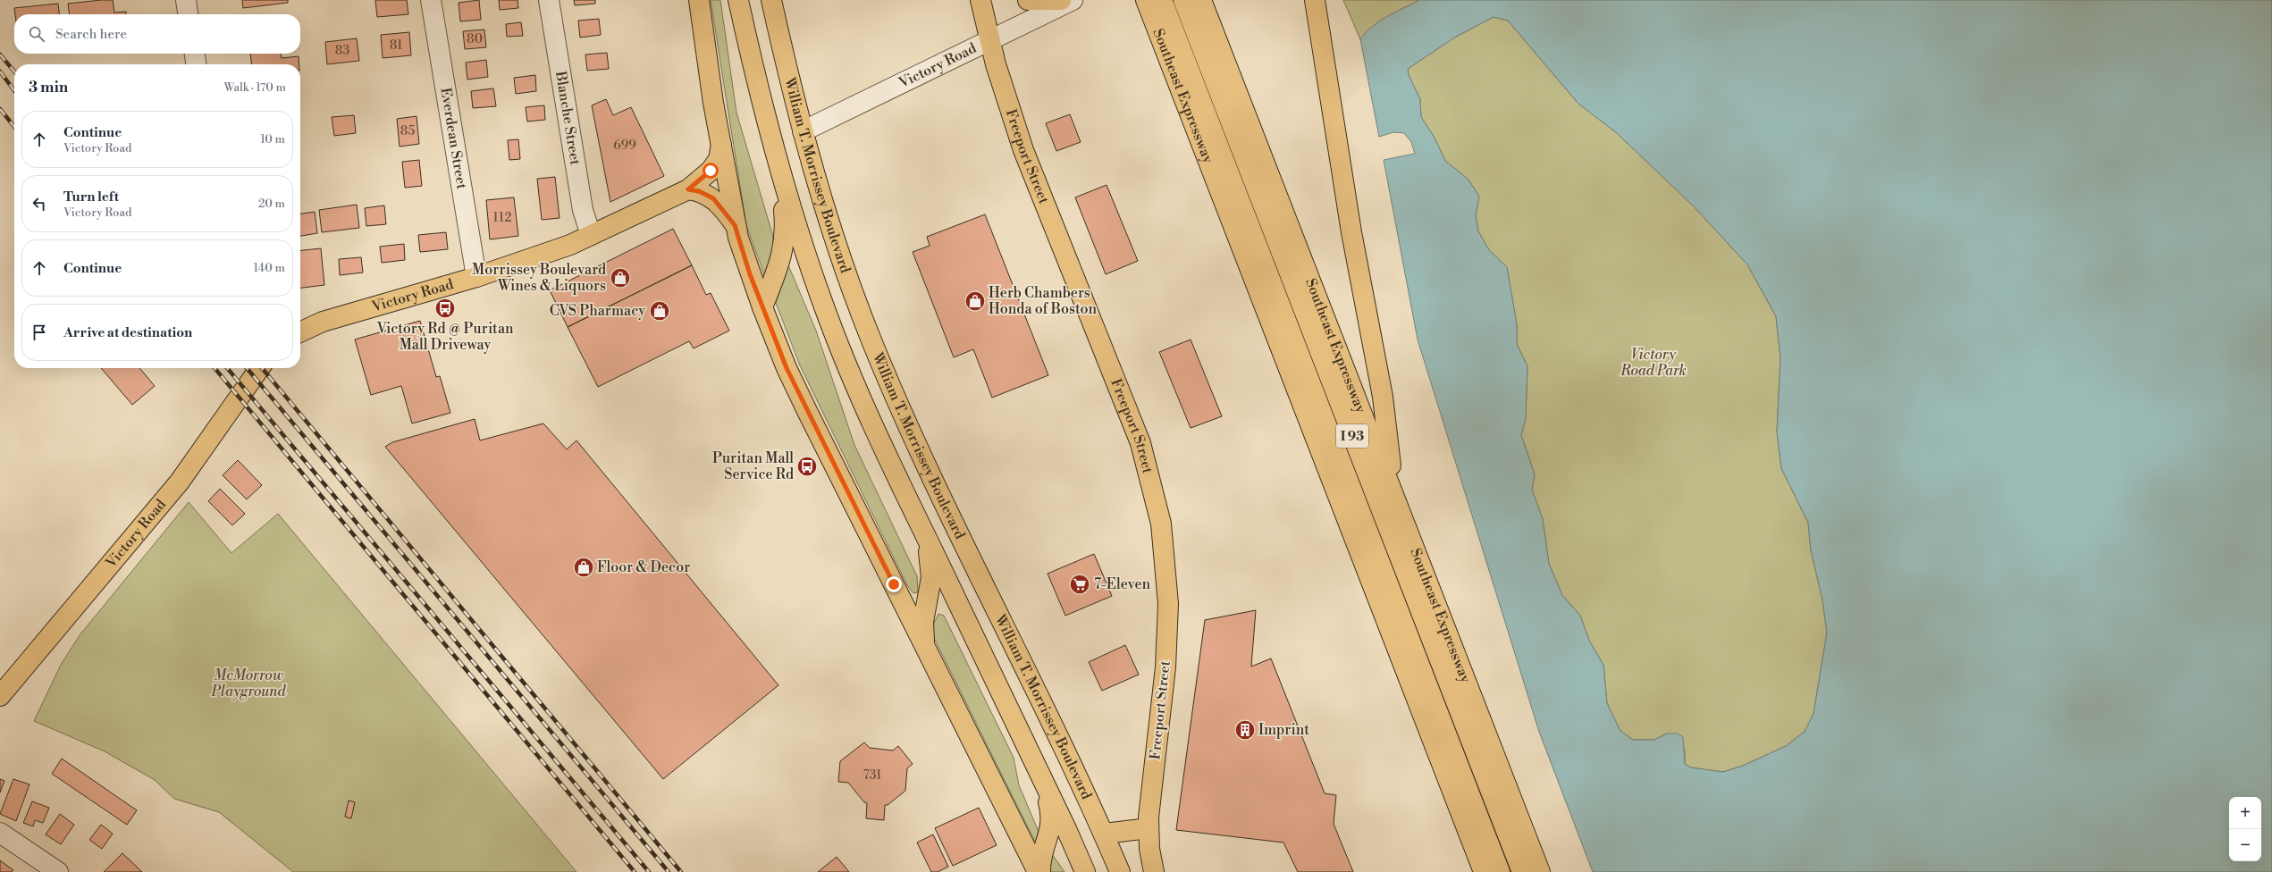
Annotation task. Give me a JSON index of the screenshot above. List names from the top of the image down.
{
  "streets": {
    "main road": [
      "Victory Road",
      "Southeast Expressway",
      "Freeport Street",
      "William T. Morrissey Boulevard",
      "I 93"
    ],
    "street": ["Blanche Street", "Everdean Street"]
  },
  "crossings": [
    ["Victory Road", "Blanche Street"],
    ["Victory Road", "Everdean Street"],
    ["Victory Road", "Freeport Street"],
    ["Victory Road", "William T. Morrissey Boulevard"],
    ["Southeast Expressway", "I 93"]
  ],
  "parks": ["Victory Road Park", "McMorrow Playground"],
  "places": {
    "shop": [
      "Morrissey Boulevard Wines & Liquors",
      "Herb Chambers Honda of Boston",
      "CVS Pharmacy",
      "Floor & Decor"
    ],
    "bus stop": ["Victory Rd @ Puritan Mall Driveway", "Puritan Mall Service Rd"],
    "supermarket": ["7-Eleven"],
    "building": ["Imprint"]
  },
  "house_numbers": [
    "80",
    "81",
    "83",
    "85",
    "699",
    "112",
    "731"
  ],
  "page": {
    "search": "Search here",
    "heading": ["3 min", "Walk · 170 m"],
    "list": [
      ["Continue", "Victory Road", "10 m"],
      ["Turn left", "Victory Road", "20 m"],
      ["Continue", "140 m"],
      "Arrive at destination"
    ],
    "map_buttons": ["+", "−"]
  }
}
